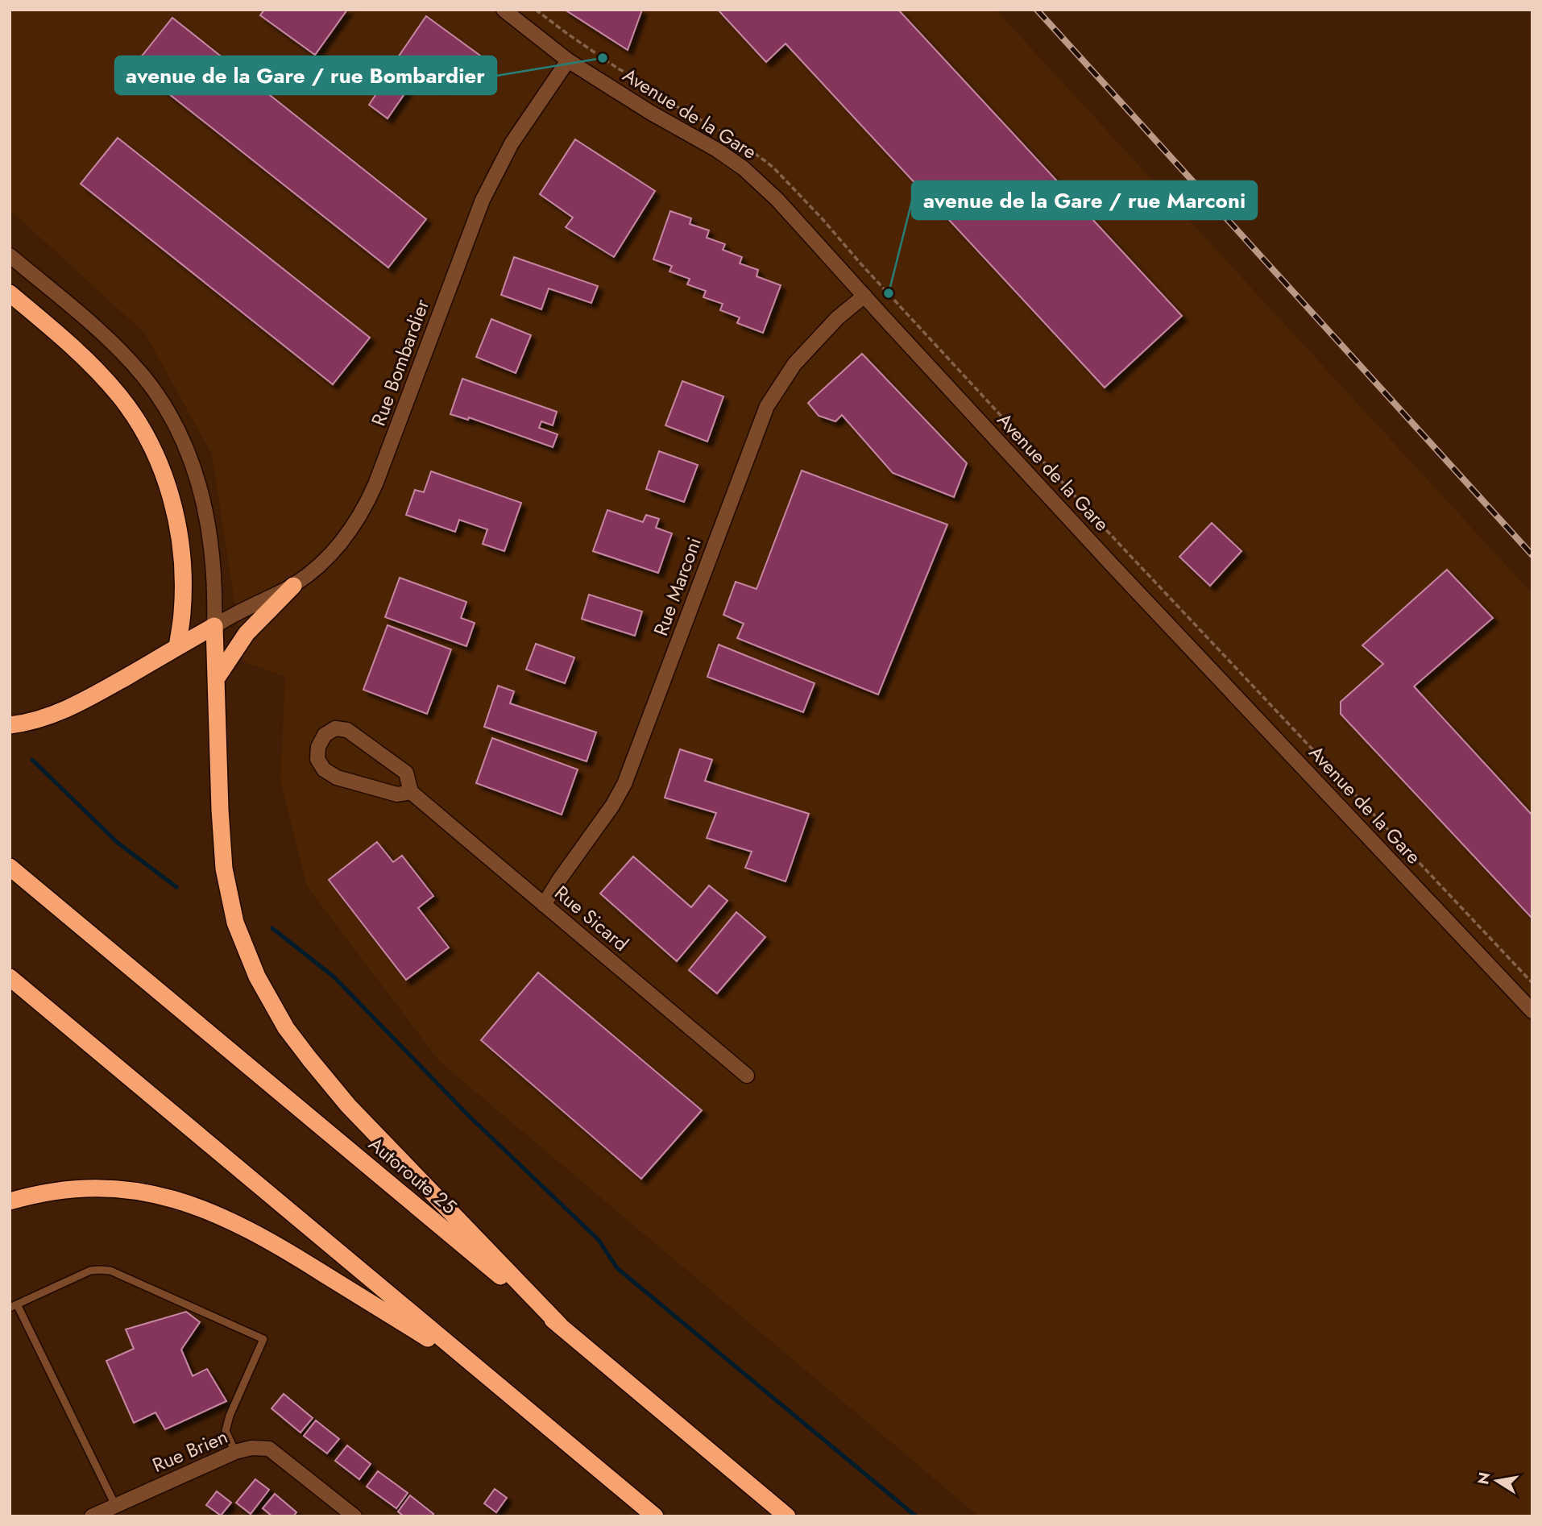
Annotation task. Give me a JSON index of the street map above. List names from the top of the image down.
{
  "streets": {
    "highway": ["Autoroute 25"],
    "street": [
      "Avenue de la Gare",
      "Rue Bombardier",
      "Rue Marconi",
      "Rue Sicard",
      "Rue Brien"
    ]
  },
  "crossings": [
    ["Avenue de la Gare", "Rue Bombardier"],
    ["Avenue de la Gare", "Rue Marconi"],
    ["Rue Marconi", "Rue Sicard"]
  ],
  "places": ["avenue de la Gare / rue Bombardier", "avenue de la Gare / rue Marconi"],
  "north": "left"
}
